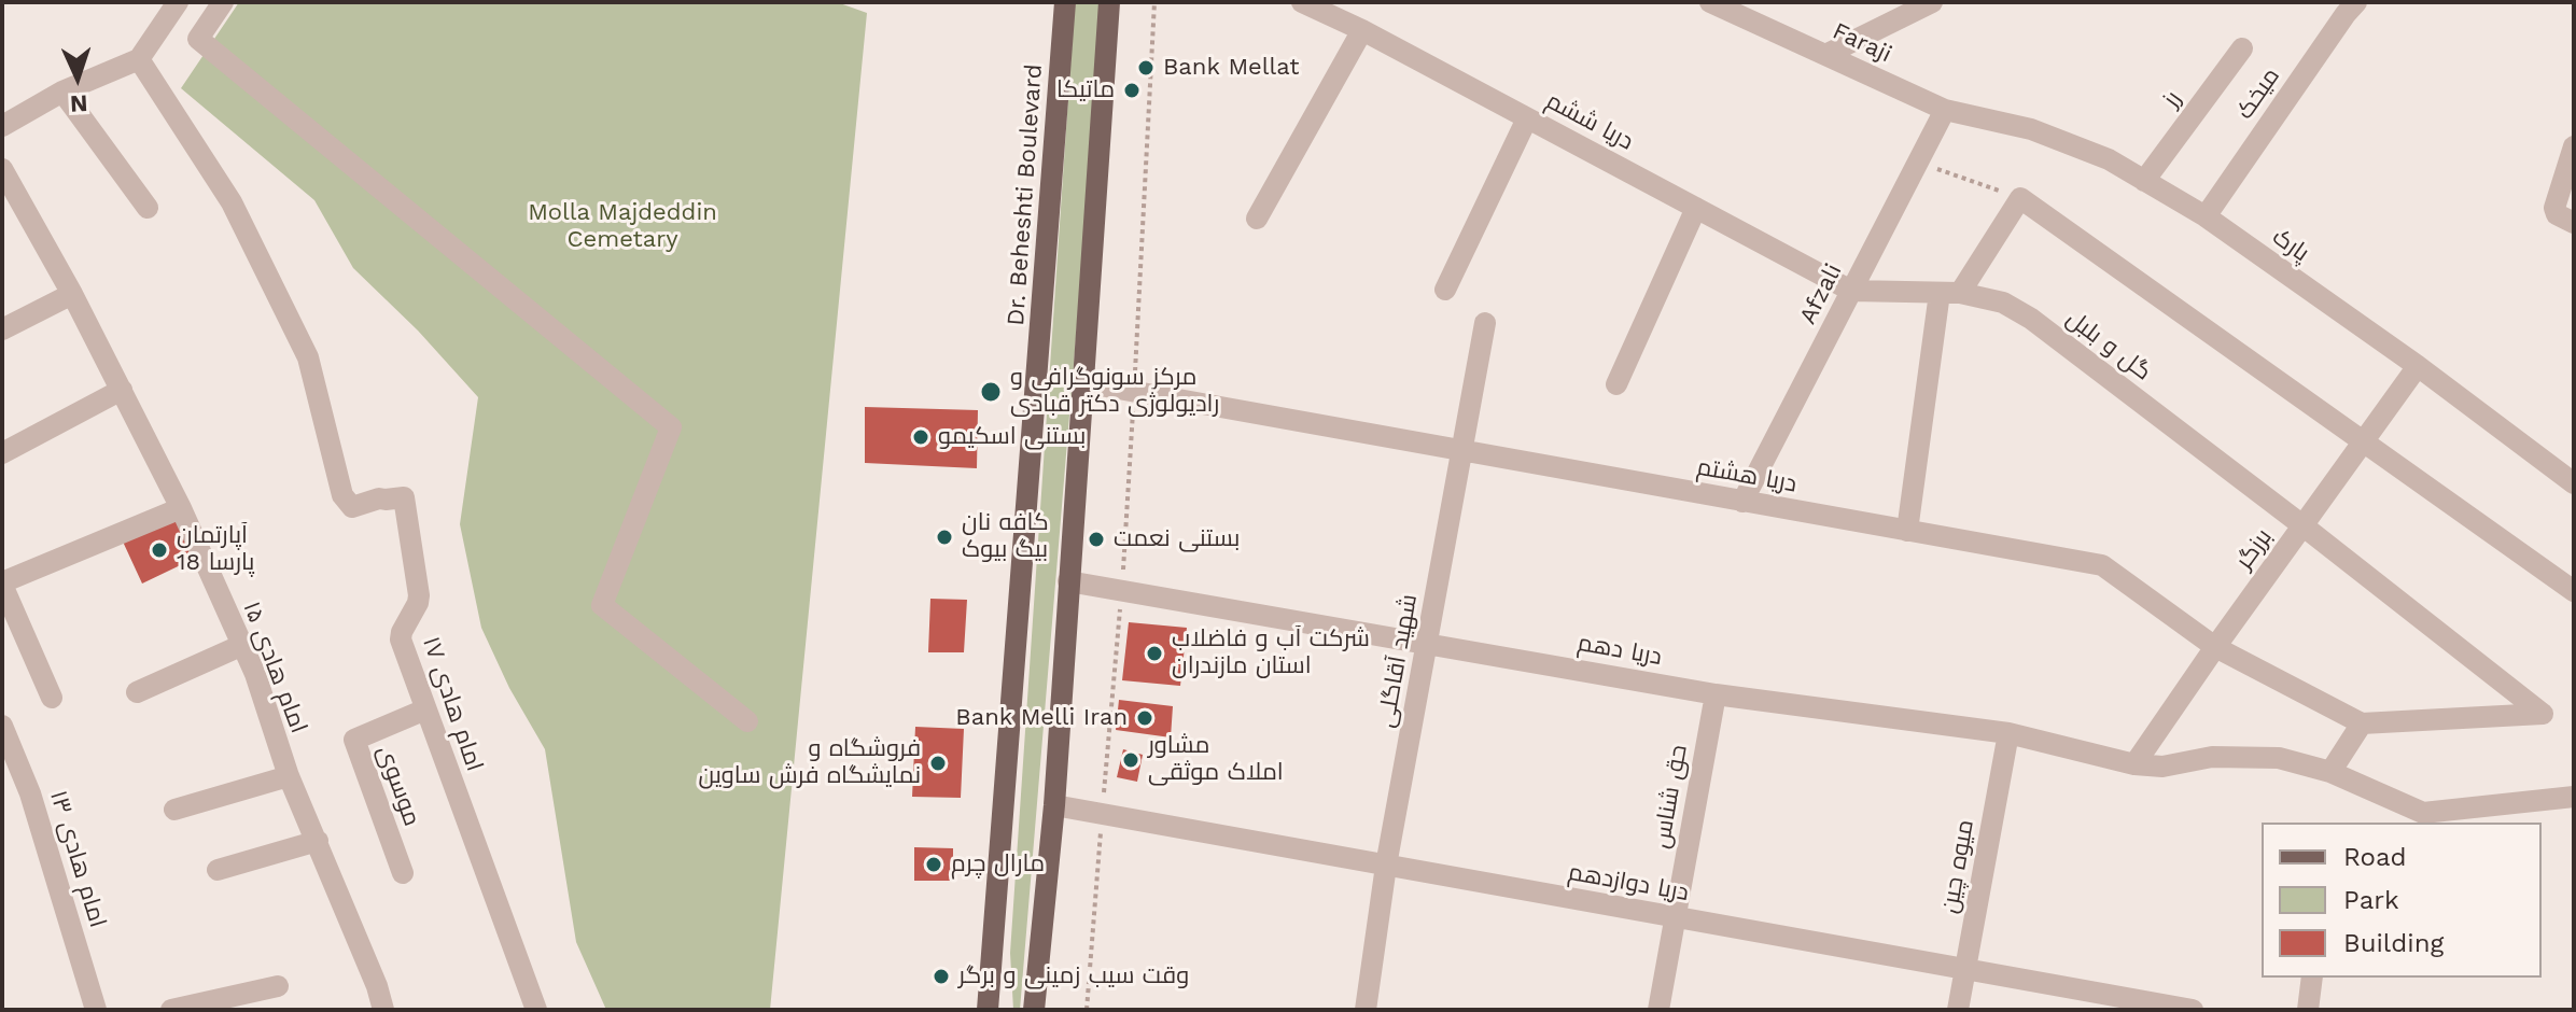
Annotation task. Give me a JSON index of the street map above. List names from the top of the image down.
{
  "streets": {
    "main road": ["Dr. Beheshti Boulevard"],
    "street": [
      "Faraji",
      "میخک",
      "رز",
      "دریا ششم",
      "پارک",
      "Afzali",
      "گل و بلبل",
      "دریا هشتم",
      "برزگر",
      "دریا دهم",
      "شهید آقاگلی",
      "امام هادی ۱۵",
      "امام هادی ۱۷",
      "موسوی",
      "حق شناس",
      "امام هادی ١٣",
      "میوه چین",
      "دریا دوازدهم"
    ]
  },
  "crossings": [
    ["Faraji", "پارک"],
    ["Faraji", "Afzali"],
    ["میخک", "پارک"],
    ["رز", "پارک"],
    ["دریا ششم", "Afzali"],
    ["دریا ششم", "گل و بلبل"],
    ["پارک", "Afzali"],
    ["پارک", "برزگر"],
    ["Afzali", "گل و بلبل"],
    ["Afzali", "دریا هشتم"],
    ["گل و بلبل", "دریا هشتم"],
    ["گل و بلبل", "برزگر"],
    ["دریا هشتم", "برزگر"],
    ["دریا هشتم", "شهید آقاگلی"],
    ["برزگر", "دریا دهم"],
    ["دریا دهم", "شهید آقاگلی"],
    ["دریا دهم", "حق شناس"],
    ["دریا دهم", "میوه چین"],
    ["شهید آقاگلی", "دریا دوازدهم"],
    ["امام هادی ۱۷", "موسوی"],
    ["حق شناس", "دریا دوازدهم"],
    ["میوه چین", "دریا دوازدهم"]
  ],
  "parks": ["Molla Majdeddin Cemetary"],
  "places": [
    "Bank Mellat",
    "ماتیکا",
    "مركز سونوگرافی و راديولوژی دكتر قبادی",
    "بستنی اسکیمو",
    "کافه نان بیگ بیوک",
    "بستنی نعمت",
    "آپارتمان پارسا 18",
    "شرکت آب و فاضلاب استان مازندران",
    "Bank Melli Iran",
    "مشاور املاک موثقی",
    "فروشگاه و نمایشگاه فرش ساوین",
    "مارال چرم",
    "وقت سیب زمینی و برگر"
  ],
  "legend": ["Road", "Park", "Building"],
  "north": "bottom"
}
